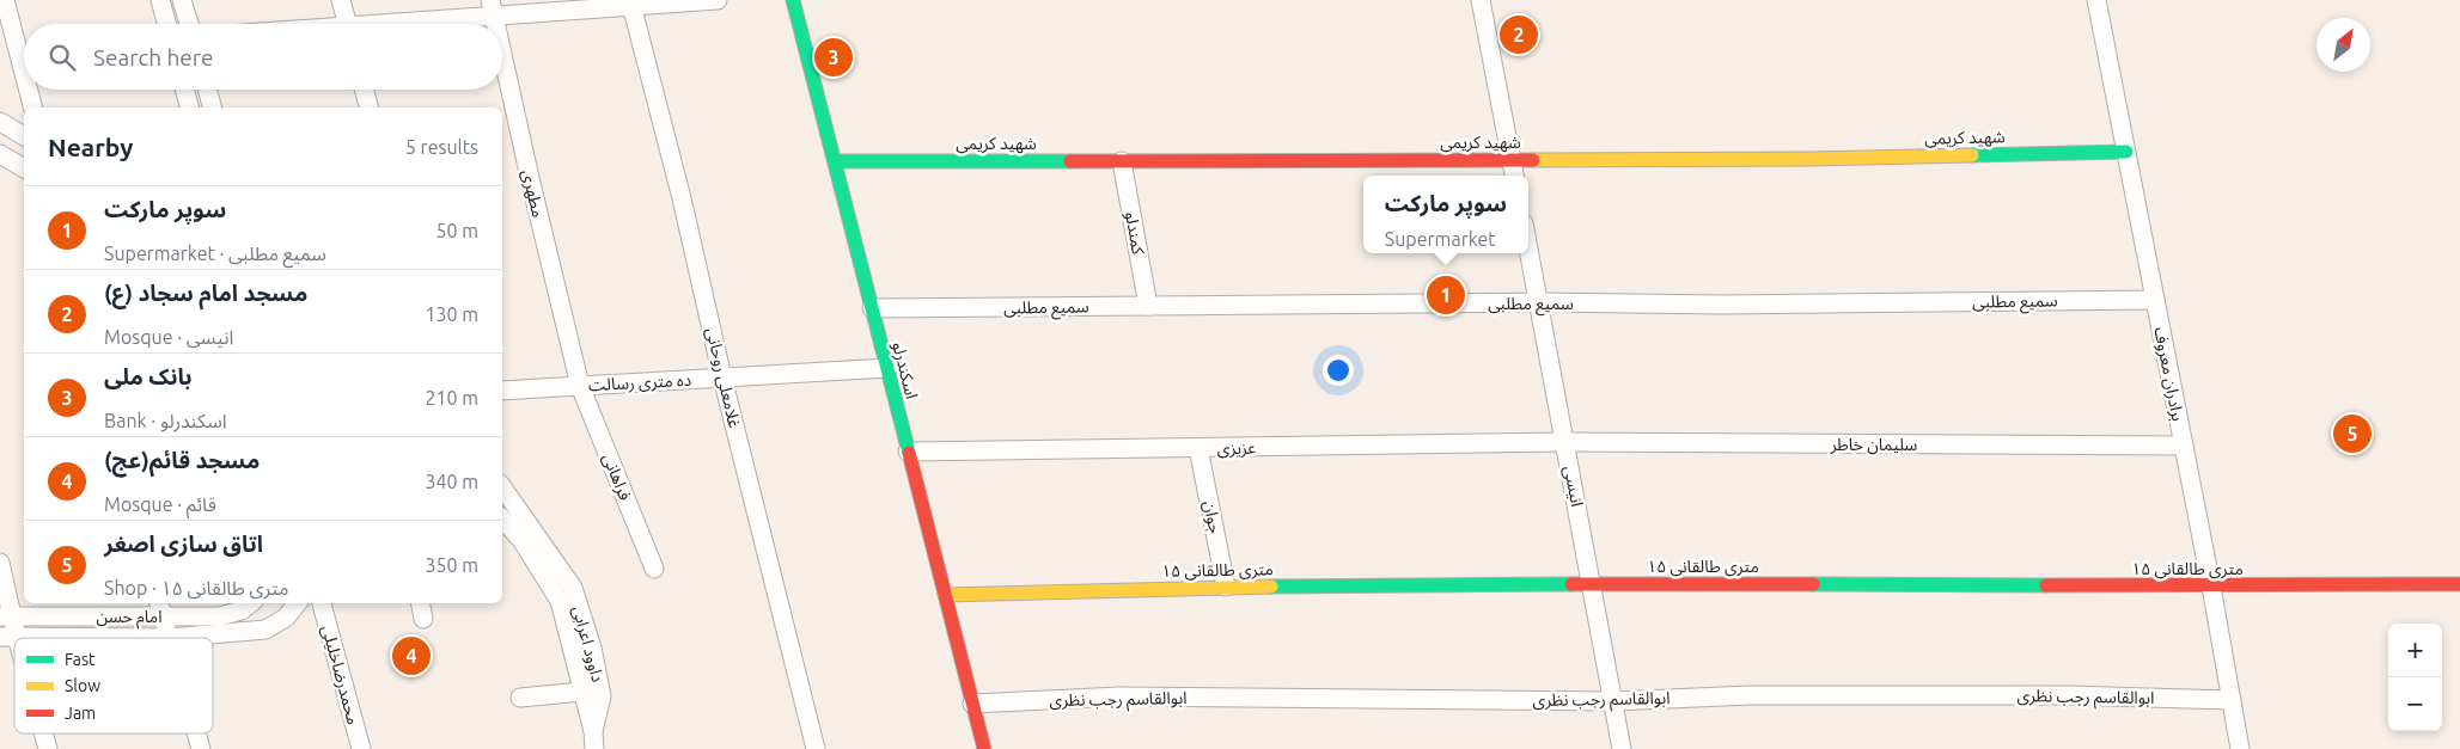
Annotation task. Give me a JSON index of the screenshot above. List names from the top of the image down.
{
  "streets": {
    "street": [
      "شهید کریمی",
      "مطهری",
      "کمندلو",
      "سمیع مطلبی",
      "اسکندرلو",
      "برادران معروف",
      "غلامعلی روحانی",
      "ده متری رسالت",
      "سلیمان خاطر",
      "عزیزی",
      "فراهانی",
      "انیسی",
      "جوان",
      "۱۵ متری طالقانی",
      "امام حسن",
      "داوود اعرابی",
      "محمدرضاخلیلی",
      "ابوالقاسم رجب نظری"
    ]
  },
  "crossings": [
    ["شهید کریمی", "کمندلو"],
    ["شهید کریمی", "اسکندرلو"],
    ["شهید کریمی", "برادران معروف"],
    ["مطهری", "ده متری رسالت"],
    ["مطهری", "فراهانی"],
    ["کمندلو", "سمیع مطلبی"],
    ["سمیع مطلبی", "اسکندرلو"],
    ["سمیع مطلبی", "برادران معروف"],
    ["سمیع مطلبی", "انیسی"],
    ["اسکندرلو", "ده متری رسالت"],
    ["اسکندرلو", "عزیزی"],
    ["اسکندرلو", "۱۵ متری طالقانی"],
    ["اسکندرلو", "ابوالقاسم رجب نظری"],
    ["برادران معروف", "سلیمان خاطر"],
    ["برادران معروف", "۱۵ متری طالقانی"],
    ["برادران معروف", "ابوالقاسم رجب نظری"],
    ["غلامعلی روحانی", "ده متری رسالت"],
    ["ده متری رسالت", "فراهانی"],
    ["سلیمان خاطر", "عزیزی"],
    ["سلیمان خاطر", "انیسی"],
    ["عزیزی", "انیسی"],
    ["عزیزی", "جوان"],
    ["انیسی", "۱۵ متری طالقانی"],
    ["انیسی", "ابوالقاسم رجب نظری"],
    ["جوان", "۱۵ متری طالقانی"]
  ],
  "legend": ["Fast", "Slow", "Jam"],
  "north": "top right",
  "page": {
    "pins": [
      "2",
      "3",
      "1",
      "5",
      "4"
    ],
    "search": "Search here",
    "heading": ["Nearby", "5 results"],
    "popup": ["سوپر مارکت", "Supermarket"],
    "list": [
      {
        "mark": "1",
        "name": "سوپر مارکت",
        "note": "Supermarket · سمیع مطلبی",
        "value": "50 m"
      },
      {
        "mark": "2",
        "name": "مسجد امام سجاد (ع)",
        "note": "Mosque · انیسی",
        "value": "130 m"
      },
      {
        "mark": "3",
        "name": "بانک ملی",
        "note": "Bank · اسکندرلو",
        "value": "210 m"
      },
      {
        "mark": "4",
        "name": "مسجد قائم(عج)",
        "note": "Mosque · قائم",
        "value": "340 m"
      },
      {
        "mark": "5",
        "name": "اتاق سازی اصغر",
        "note": "Shop · ۱۵ متری طالقانی",
        "value": "350 m"
      }
    ],
    "map_buttons": ["+", "−"]
  }
}
